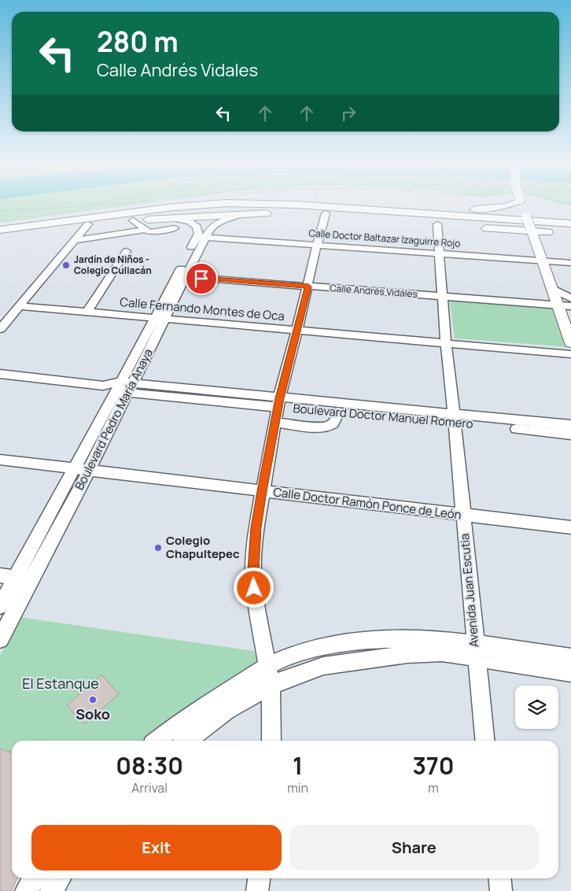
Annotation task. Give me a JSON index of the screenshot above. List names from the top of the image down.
{
  "streets": {
    "street": [
      "Calle Doctor Baltazar Izaguirre Rojo",
      "Calle Andrés Vidales",
      "Calle Fernando Montes de Oca",
      "Boulevard Doctor Manuel Romero",
      "Boulevard Pedro María Anaya",
      "Calle Doctor Ramón Ponce de León",
      "Avenida Juan Escutia"
    ]
  },
  "crossings": [
    ["Calle Doctor Baltazar Izaguirre Rojo", "Boulevard Pedro María Anaya"],
    ["Calle Doctor Baltazar Izaguirre Rojo", "Avenida Juan Escutia"],
    ["Calle Andrés Vidales", "Boulevard Pedro María Anaya"],
    ["Calle Andrés Vidales", "Avenida Juan Escutia"],
    ["Calle Fernando Montes de Oca", "Boulevard Pedro María Anaya"],
    ["Calle Fernando Montes de Oca", "Avenida Juan Escutia"],
    ["Boulevard Doctor Manuel Romero", "Boulevard Pedro María Anaya"],
    ["Boulevard Doctor Manuel Romero", "Avenida Juan Escutia"],
    ["Boulevard Pedro María Anaya", "Calle Doctor Ramón Ponce de León"],
    ["Calle Doctor Ramón Ponce de León", "Avenida Juan Escutia"]
  ],
  "parks": ["El Estanque"],
  "places": ["Jardín de Niños - Colegio Culiacán", "Colegio Chapultepec", "Soko"],
  "page": {
    "turn": ["280 m", "Calle Andrés Vidales"],
    "eta": [
      "08:30",
      "Arrival",
      "1",
      "min",
      "370",
      "m"
    ],
    "buttons": ["Exit", "Share"]
  }
}
